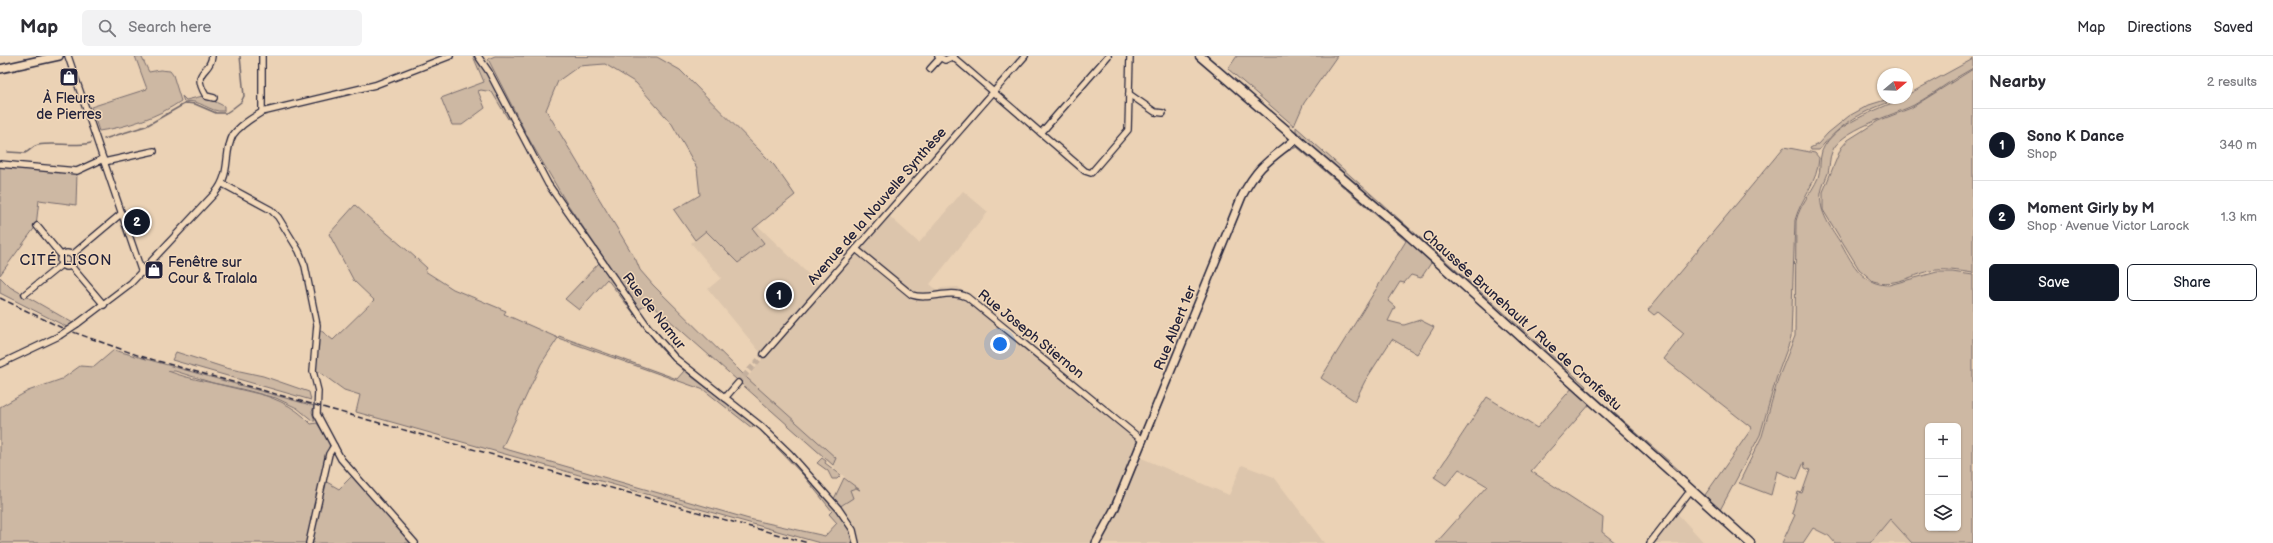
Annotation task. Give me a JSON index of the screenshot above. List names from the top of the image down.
{
  "streets": {
    "main road": ["Chaussée Brunehault / Rue de Cronfestu"],
    "street": [
      "Avenue de la Nouvelle Synthèse",
      "Rue de Namur",
      "Rue Albert 1er",
      "Rue Joseph Stiernon"
    ]
  },
  "crossings": [
    ["Avenue de la Nouvelle Synthèse", "Rue Joseph Stiernon"],
    ["Chaussée Brunehault / Rue de Cronfestu", "Rue Albert 1er"],
    ["Rue Albert 1er", "Rue Joseph Stiernon"]
  ],
  "districts": ["CITÉ LISON"],
  "places": {
    "shop": ["À Fleurs de Pierres", "Fenêtre sur Cour & Tralala"]
  },
  "north": "right",
  "page": {
    "header": "Map",
    "search": "Search here",
    "nav": ["Map", "Directions", "Saved"],
    "heading": ["Nearby", "2 results"],
    "list": [
      {
        "mark": "1",
        "name": "Sono K Dance",
        "note": "Shop",
        "value": "340 m"
      },
      {
        "mark": "2",
        "name": "Moment Girly by M",
        "note": "Shop · Avenue Victor Larock",
        "value": "1.3 km"
      }
    ],
    "pins": ["2", "1"],
    "buttons": ["Save", "Share"],
    "map_buttons": ["+", "−"]
  }
}
